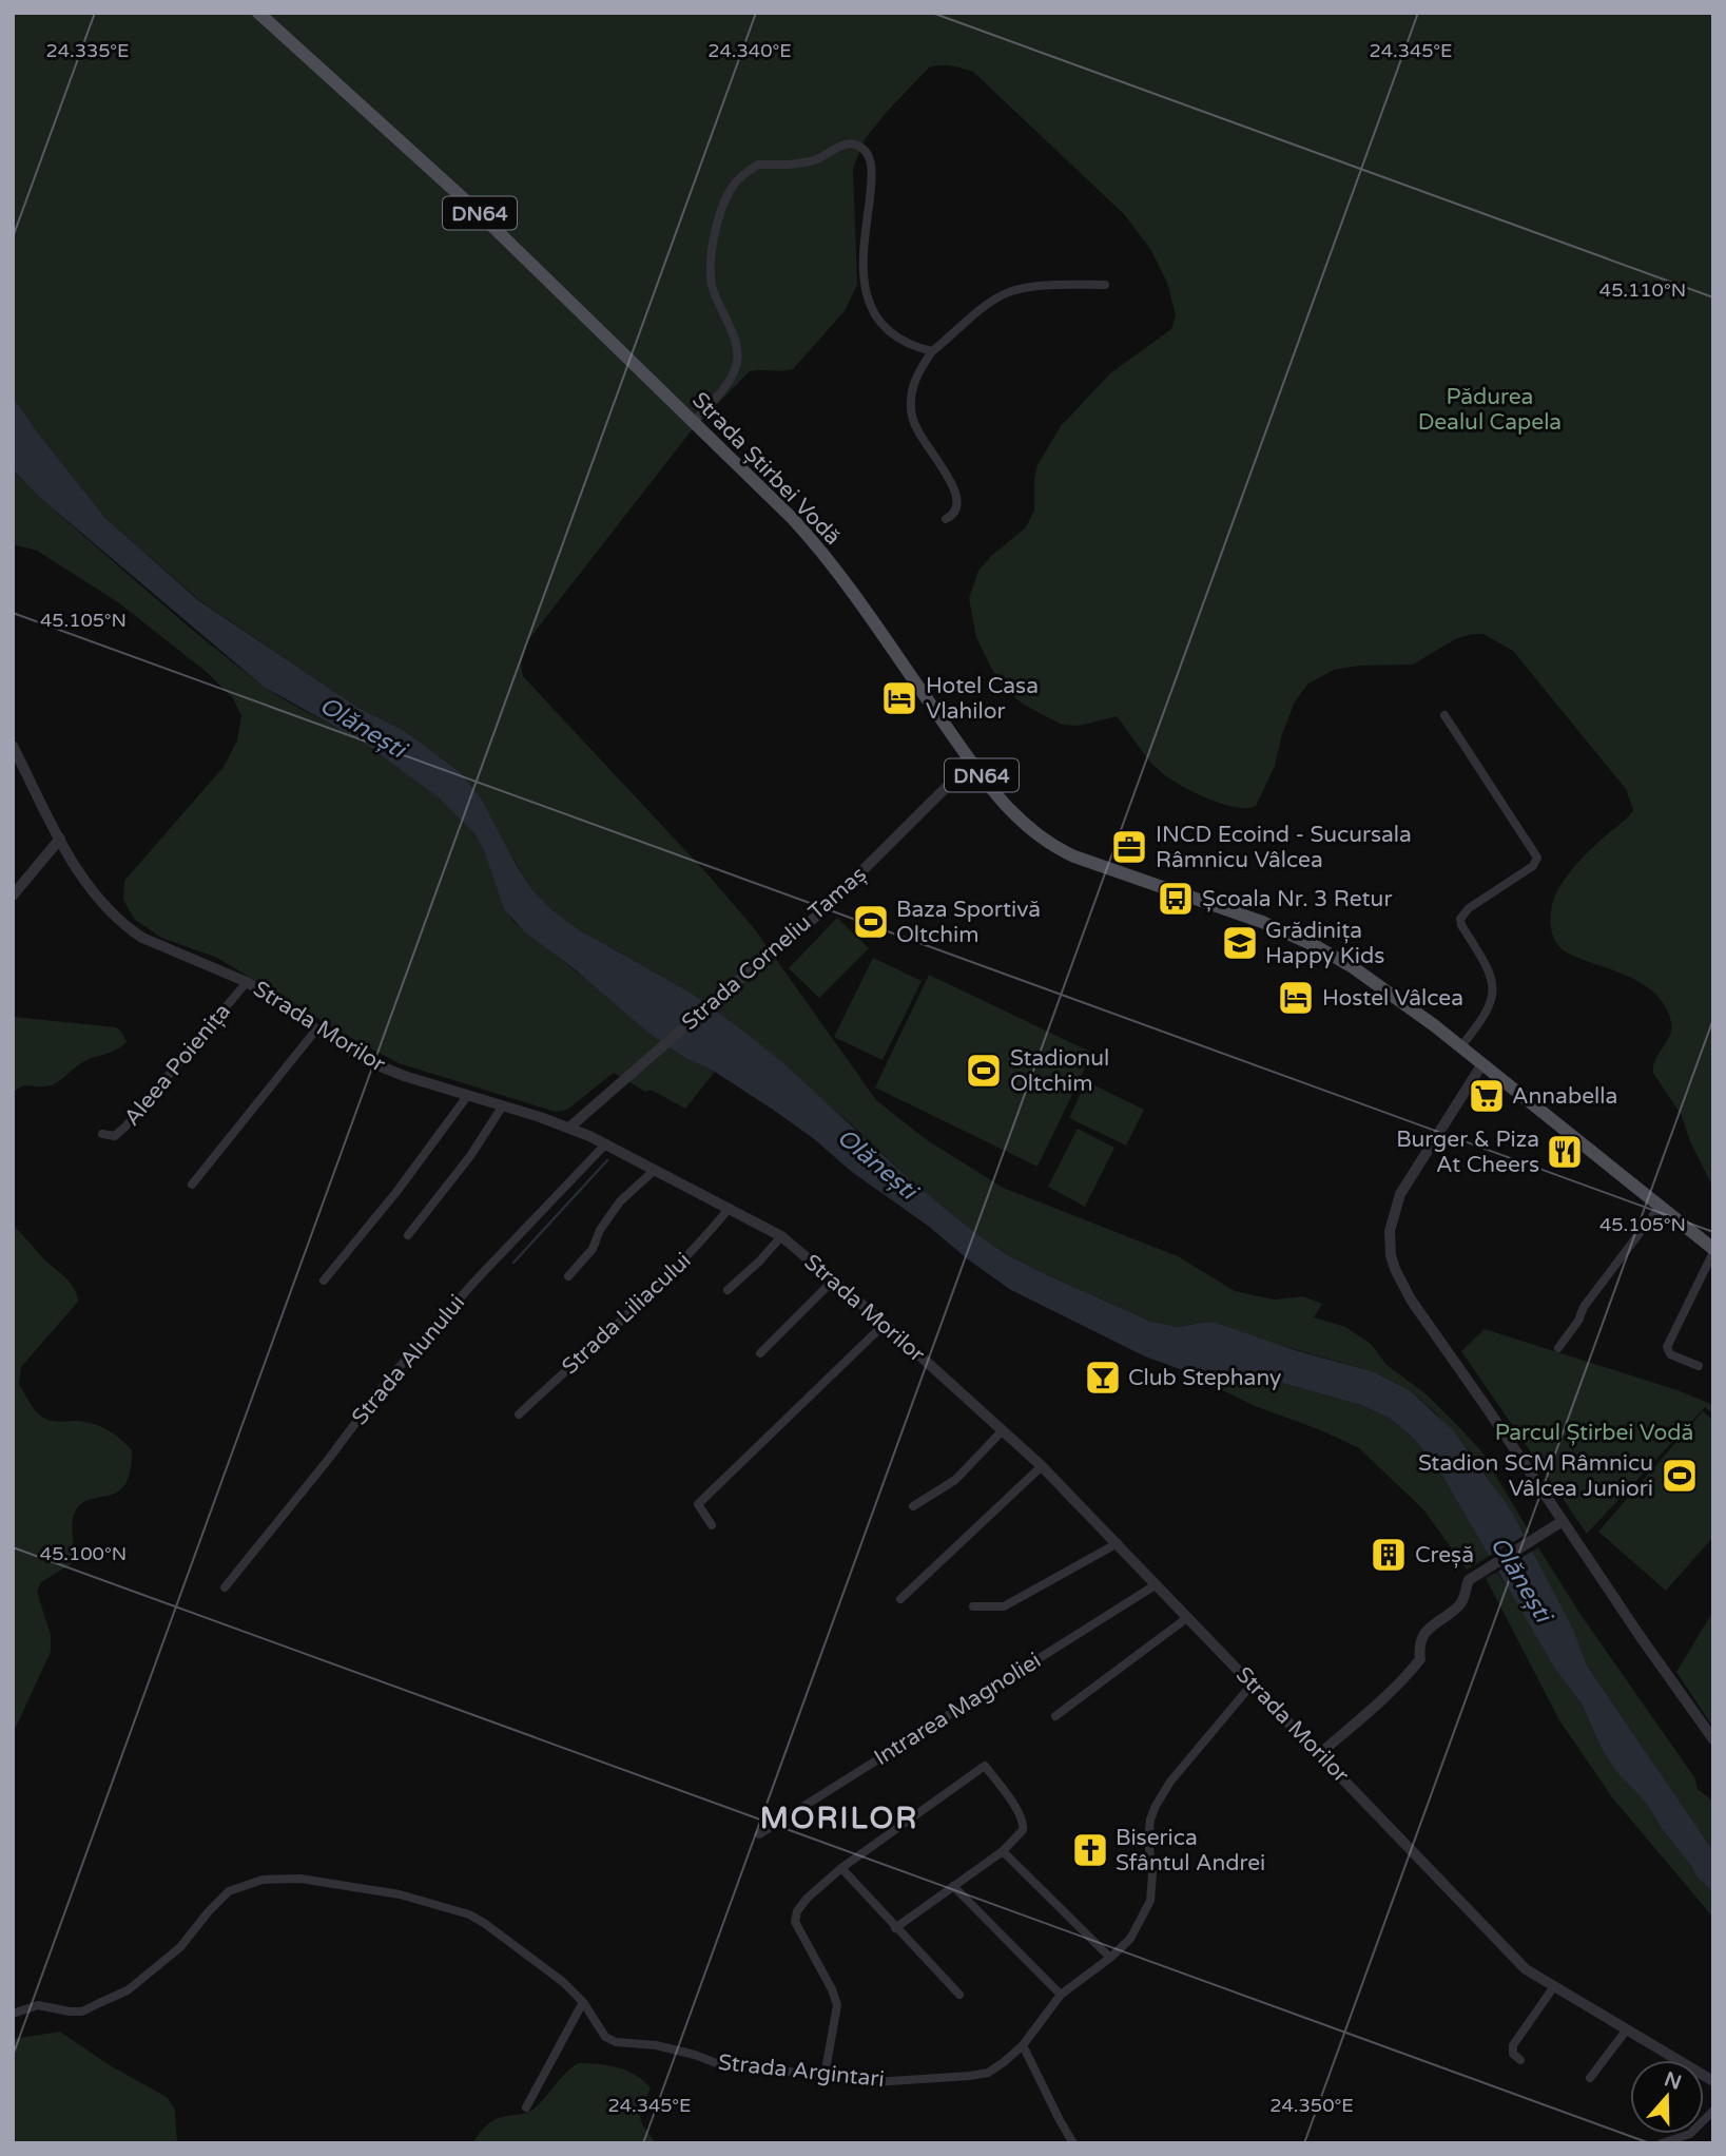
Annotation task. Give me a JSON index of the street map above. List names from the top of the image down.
{
  "streets": {
    "main road": ["DN64", "Strada Știrbei Vodă"],
    "street": [
      "Strada Corneliu Tamaș",
      "Strada Morilor",
      "Aleea Poienița",
      "Strada Liliacului",
      "Strada Alunului",
      "Intrarea Magnoliei",
      "Strada Argintari"
    ]
  },
  "crossings": [
    ["Strada Știrbei Vodă", "Strada Corneliu Tamaș"],
    ["Strada Corneliu Tamaș", "Strada Morilor"],
    ["Strada Morilor", "Aleea Poienița"],
    ["Strada Morilor", "Strada Liliacului"],
    ["Strada Morilor", "Strada Alunului"],
    ["Strada Morilor", "Intrarea Magnoliei"],
    ["Strada Morilor", "Strada Argintari"]
  ],
  "districts": ["MORILOR"],
  "water": ["Olănești"],
  "parks": ["Pădurea Dealul Capela", "Parcul Știrbei Vodă"],
  "places": {
    "hotel": ["Hotel Casa Vlahilor", "Hostel Vâlcea"],
    "office": ["INCD Ecoind - Sucursala Râmnicu Vâlcea"],
    "bus stop": ["Școala Nr. 3 Retur"],
    "sports": ["Baza Sportivă Oltchim", "Stadionul Oltchim", "Stadion SCM Râmnicu Vâlcea Juniori"],
    "school or university": ["Grădinița Happy Kids"],
    "supermarket": ["Annabella"],
    "restaurant": ["Burger & Piza At Cheers"],
    "bar": ["Club Stephany"],
    "building": ["Creșă"],
    "church": ["Biserica Sfântul Andrei"]
  },
  "north": "top",
  "coordinates": [
    "24.335°E",
    "24.340°E",
    "24.345°E",
    "45.110°N",
    "45.105°N",
    "45.100°N",
    "24.350°E"
  ]
}
